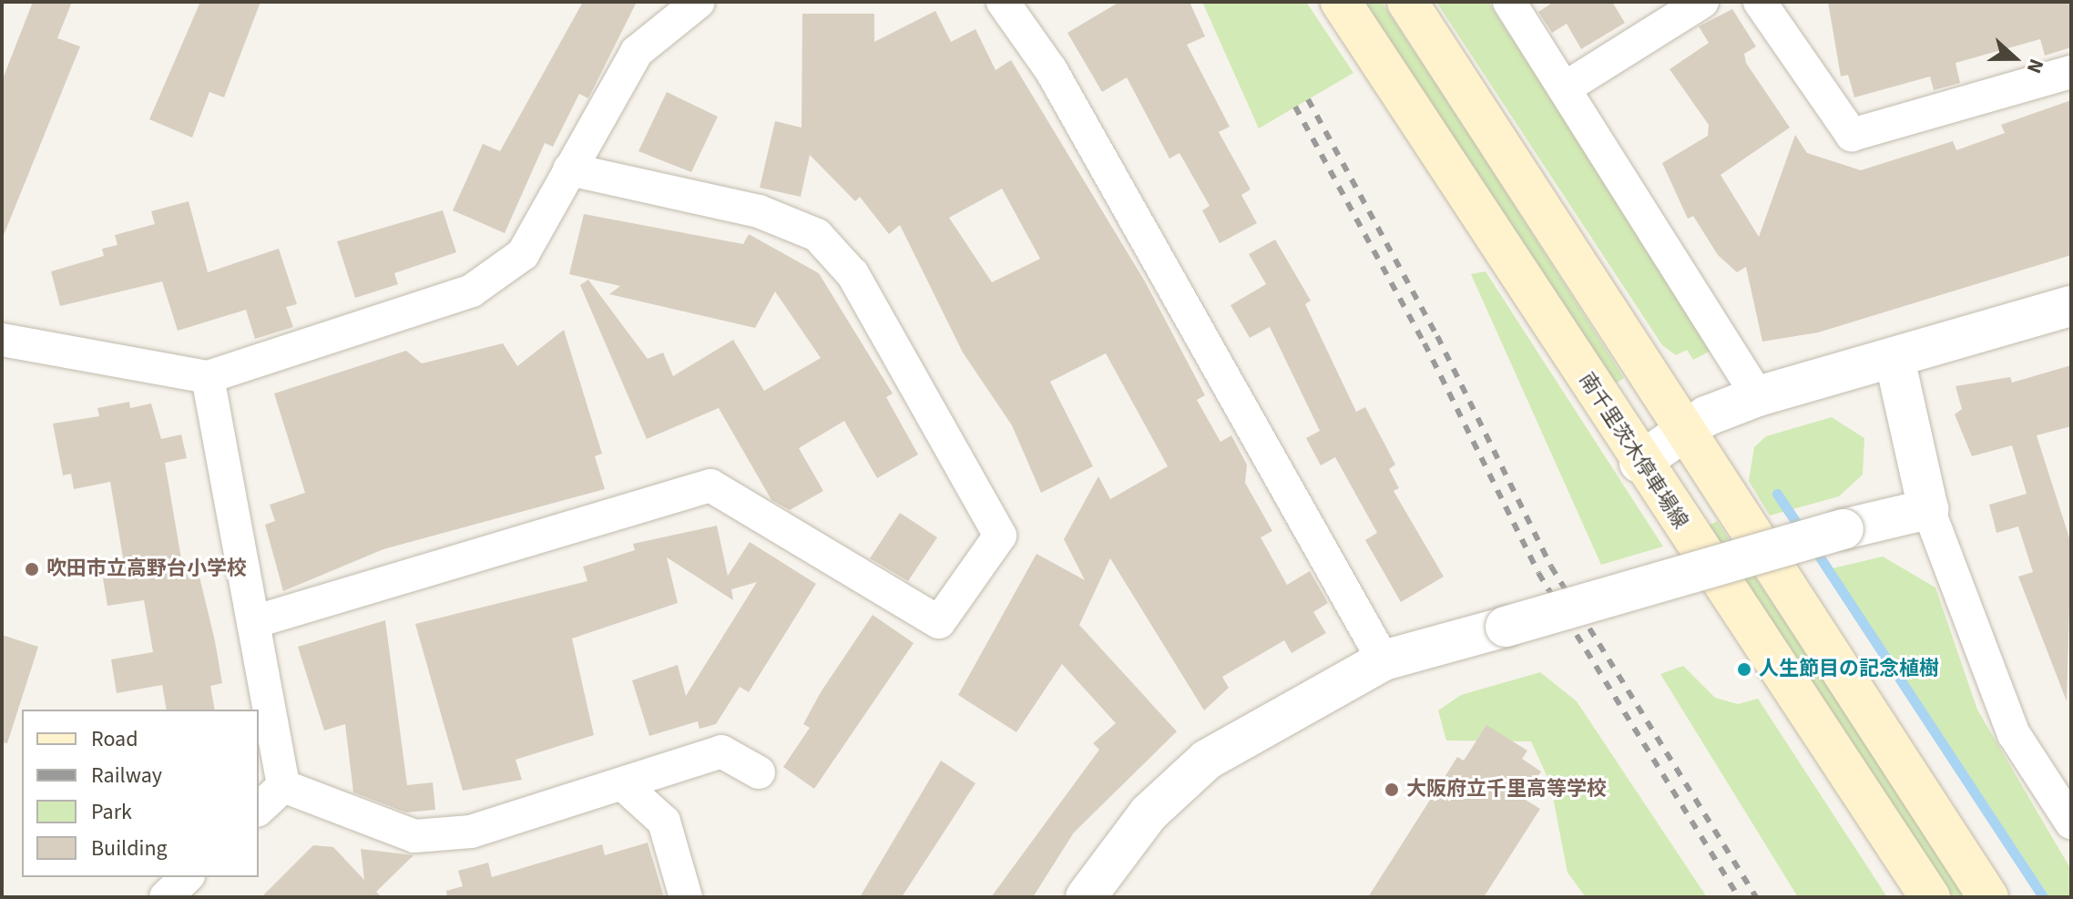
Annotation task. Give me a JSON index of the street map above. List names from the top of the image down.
{
  "streets": {
    "main road": ["南千里茨木停車場線"]
  },
  "places": ["吹田市立高野台小学校", "人生節目の記念植樹", "大阪府立千里高等学校"],
  "legend": [
    "Road",
    "Railway",
    "Park",
    "Building"
  ],
  "north": "right"
}
